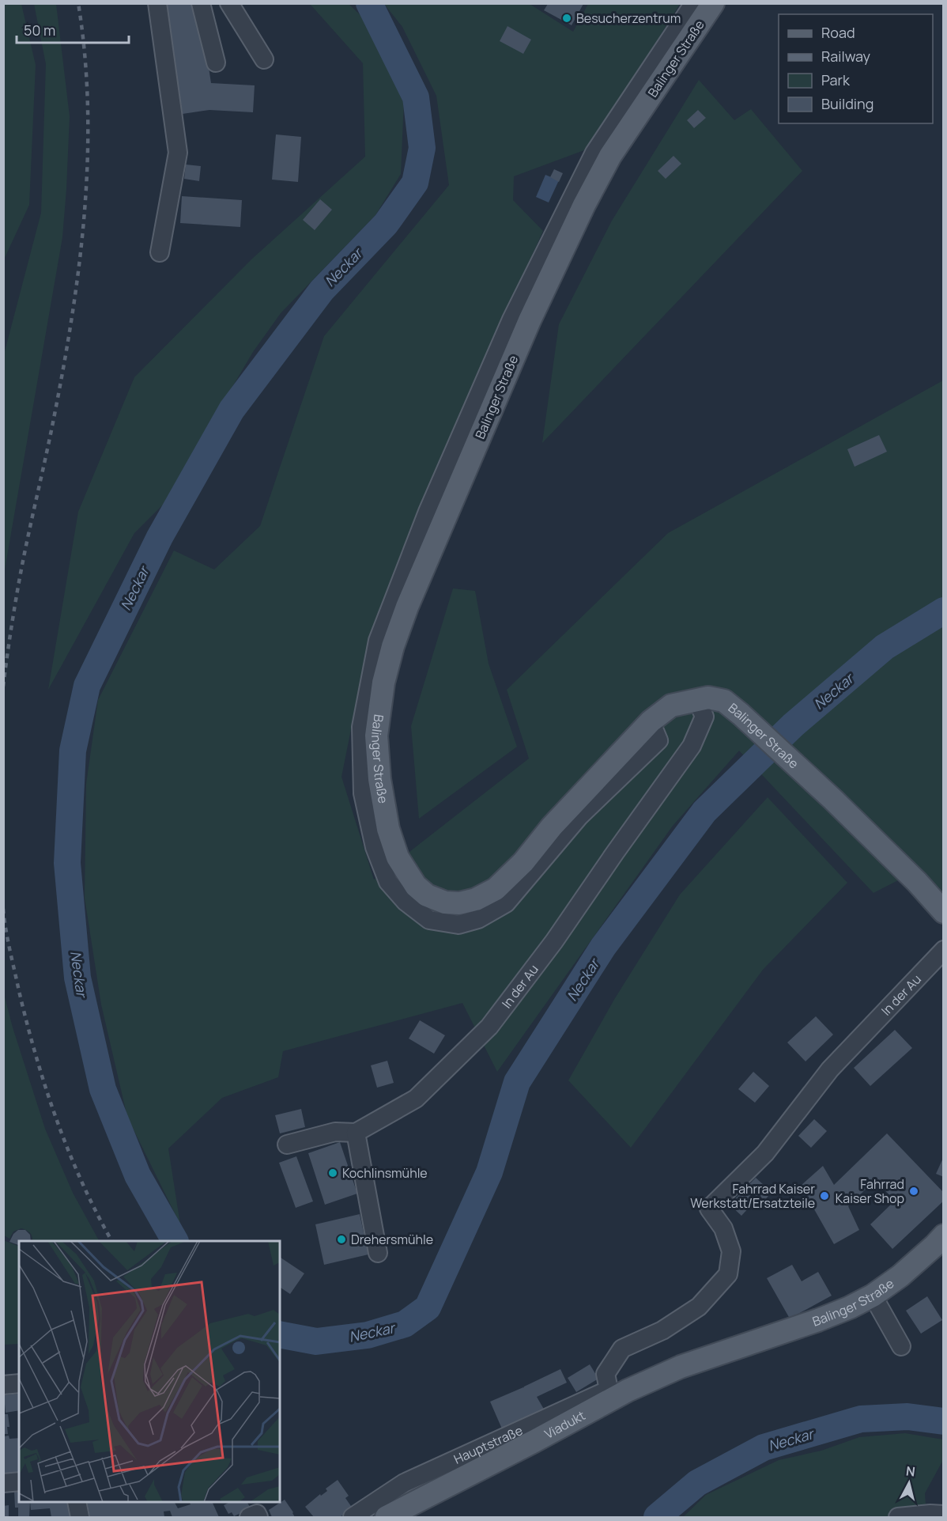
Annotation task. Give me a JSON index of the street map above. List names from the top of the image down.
{
  "streets": {
    "main road": ["Balinger Straße", "Viadukt"],
    "street": ["In der Au", "Hauptstraße"]
  },
  "crossings": [
    ["Balinger Straße", "In der Au"],
    ["Balinger Straße", "Viadukt"],
    ["In der Au", "Hauptstraße"]
  ],
  "water": ["Neckar"],
  "places": [
    "Besucherzentrum",
    "Kochlinsmühle",
    "Fahrrad Kaiser Shop",
    "Fahrrad Kaiser Werkstatt/Ersatzteile",
    "Drehersmühle"
  ],
  "legend": [
    "Road",
    "Railway",
    "Park",
    "Building"
  ],
  "scale_bar": "50 m",
  "north": "top"
}
